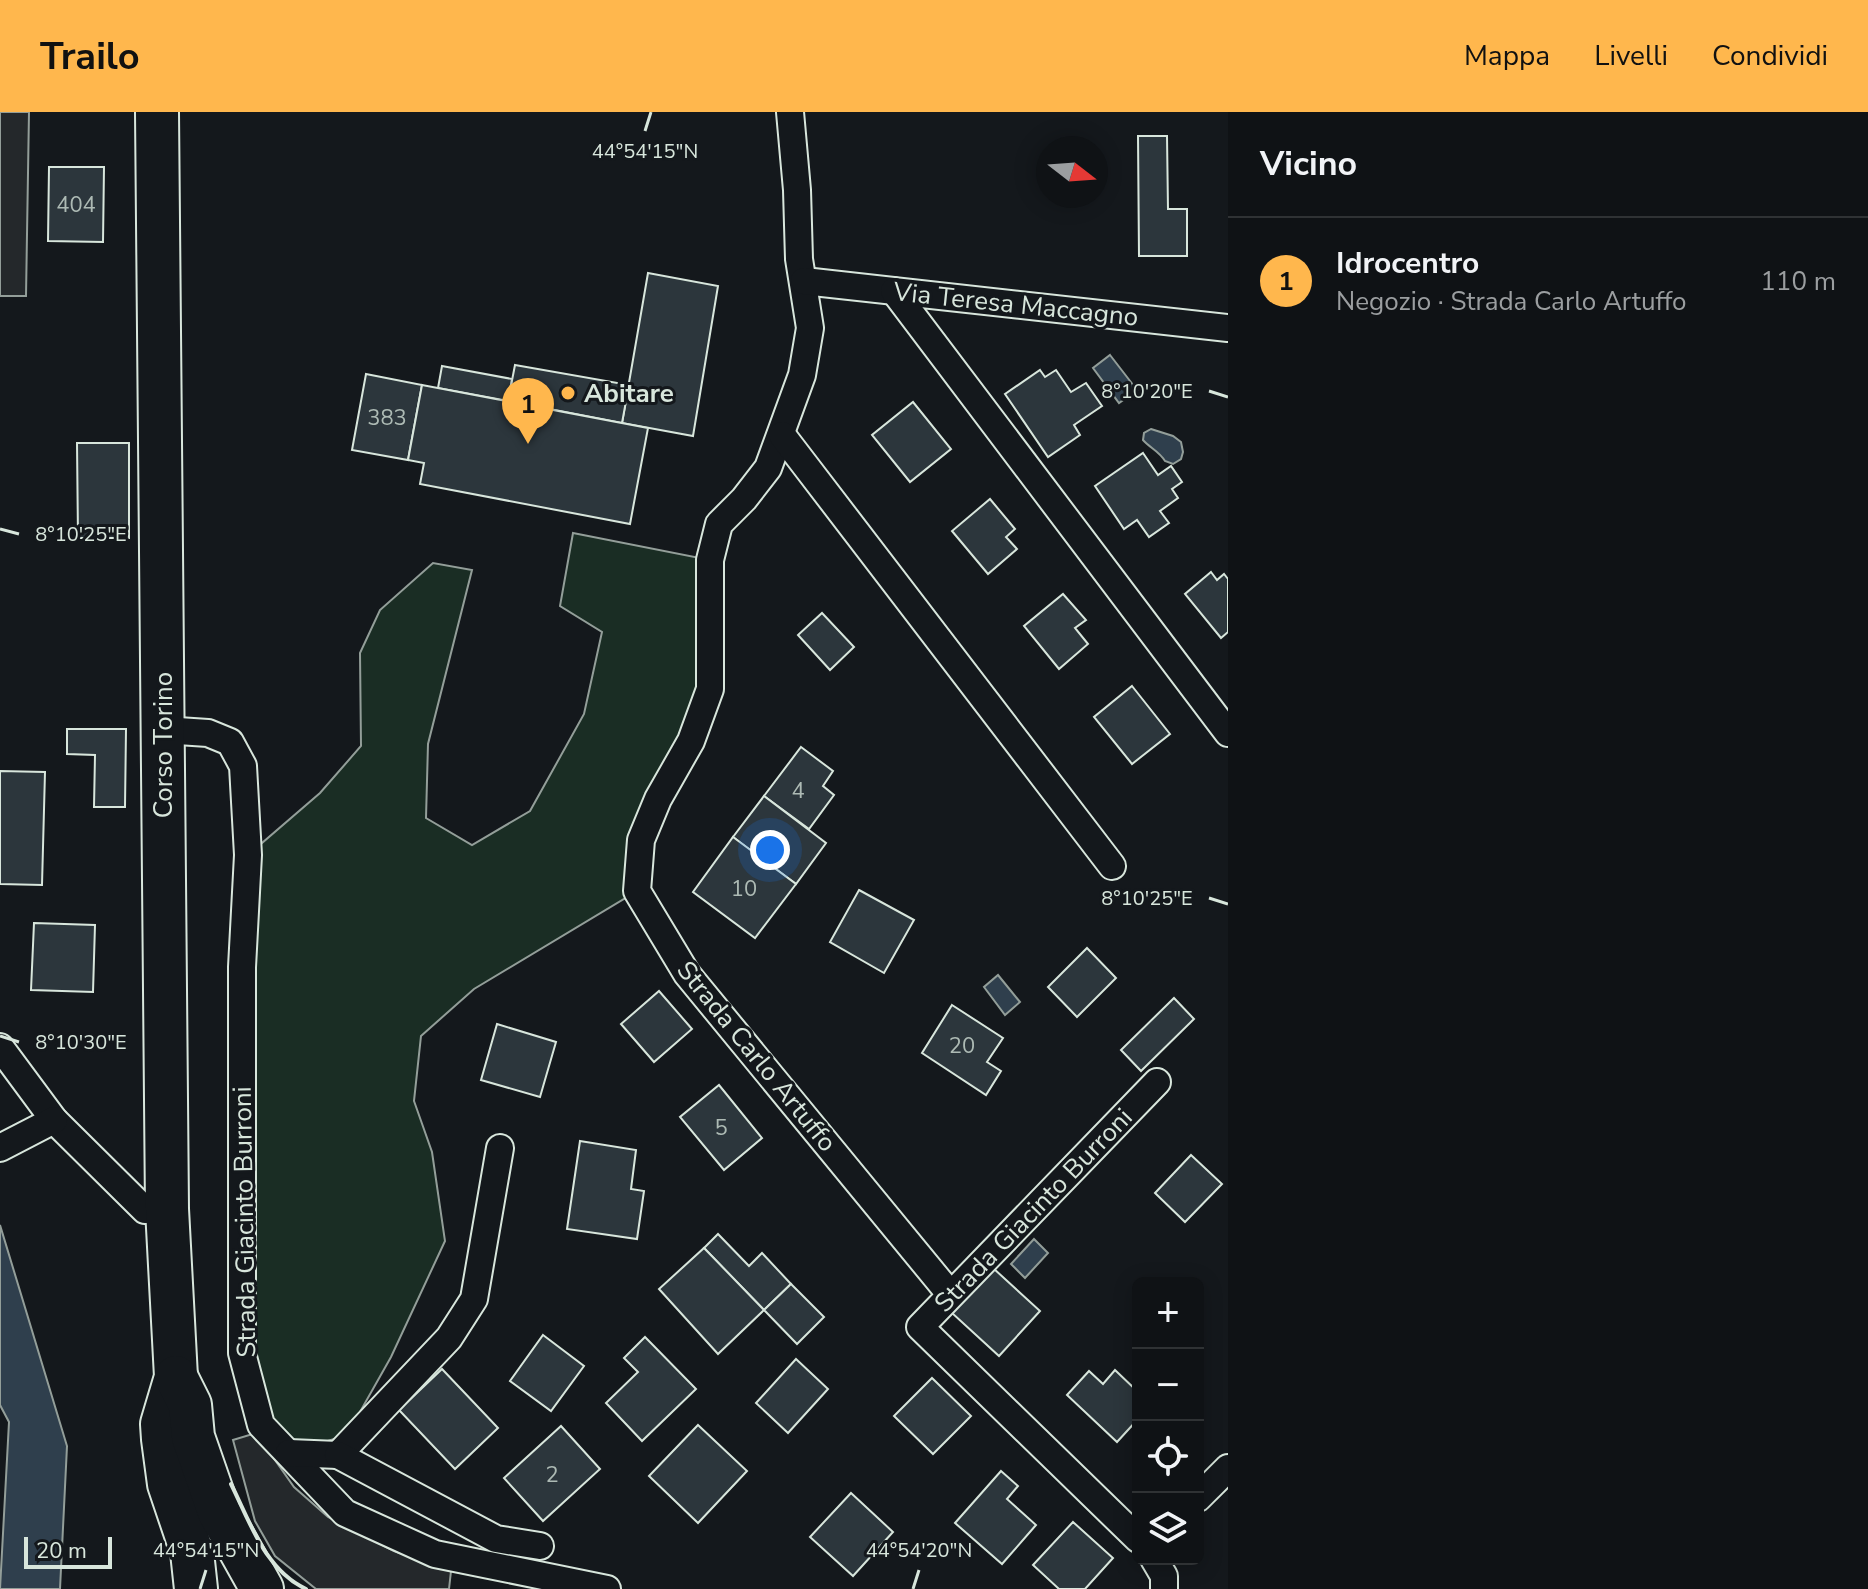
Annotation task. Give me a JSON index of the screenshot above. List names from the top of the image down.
{
  "streets": {
    "main road": ["Corso Torino"],
    "street": ["Via Teresa Maccagno", "Strada Carlo Artuffo", "Strada Giacinto Burroni"]
  },
  "crossings": [
    ["Via Teresa Maccagno", "Strada Carlo Artuffo"],
    ["Corso Torino", "Strada Giacinto Burroni"],
    ["Strada Carlo Artuffo", "Strada Giacinto Burroni"]
  ],
  "places": ["Abitare"],
  "house_numbers": [
    "404",
    "383",
    "4",
    "10",
    "20",
    "5",
    "2"
  ],
  "scale_bar": "20 m",
  "north": "right",
  "page": {
    "header": "Trailo",
    "nav": ["Mappa", "Livelli", "Condividi"],
    "heading": "Vicino",
    "list": [
      {
        "mark": "1",
        "name": "Idrocentro",
        "note": "Negozio · Strada Carlo Artuffo",
        "value": "110 m"
      }
    ],
    "pins": "1",
    "map_buttons": ["+", "−"],
    "scale": "20 m"
  },
  "coordinates": [
    "44°54'15\"N",
    "8°10'20\"E",
    "8°10'25\"E",
    "8°10'30\"E",
    "44°54'20\"N"
  ]
}
